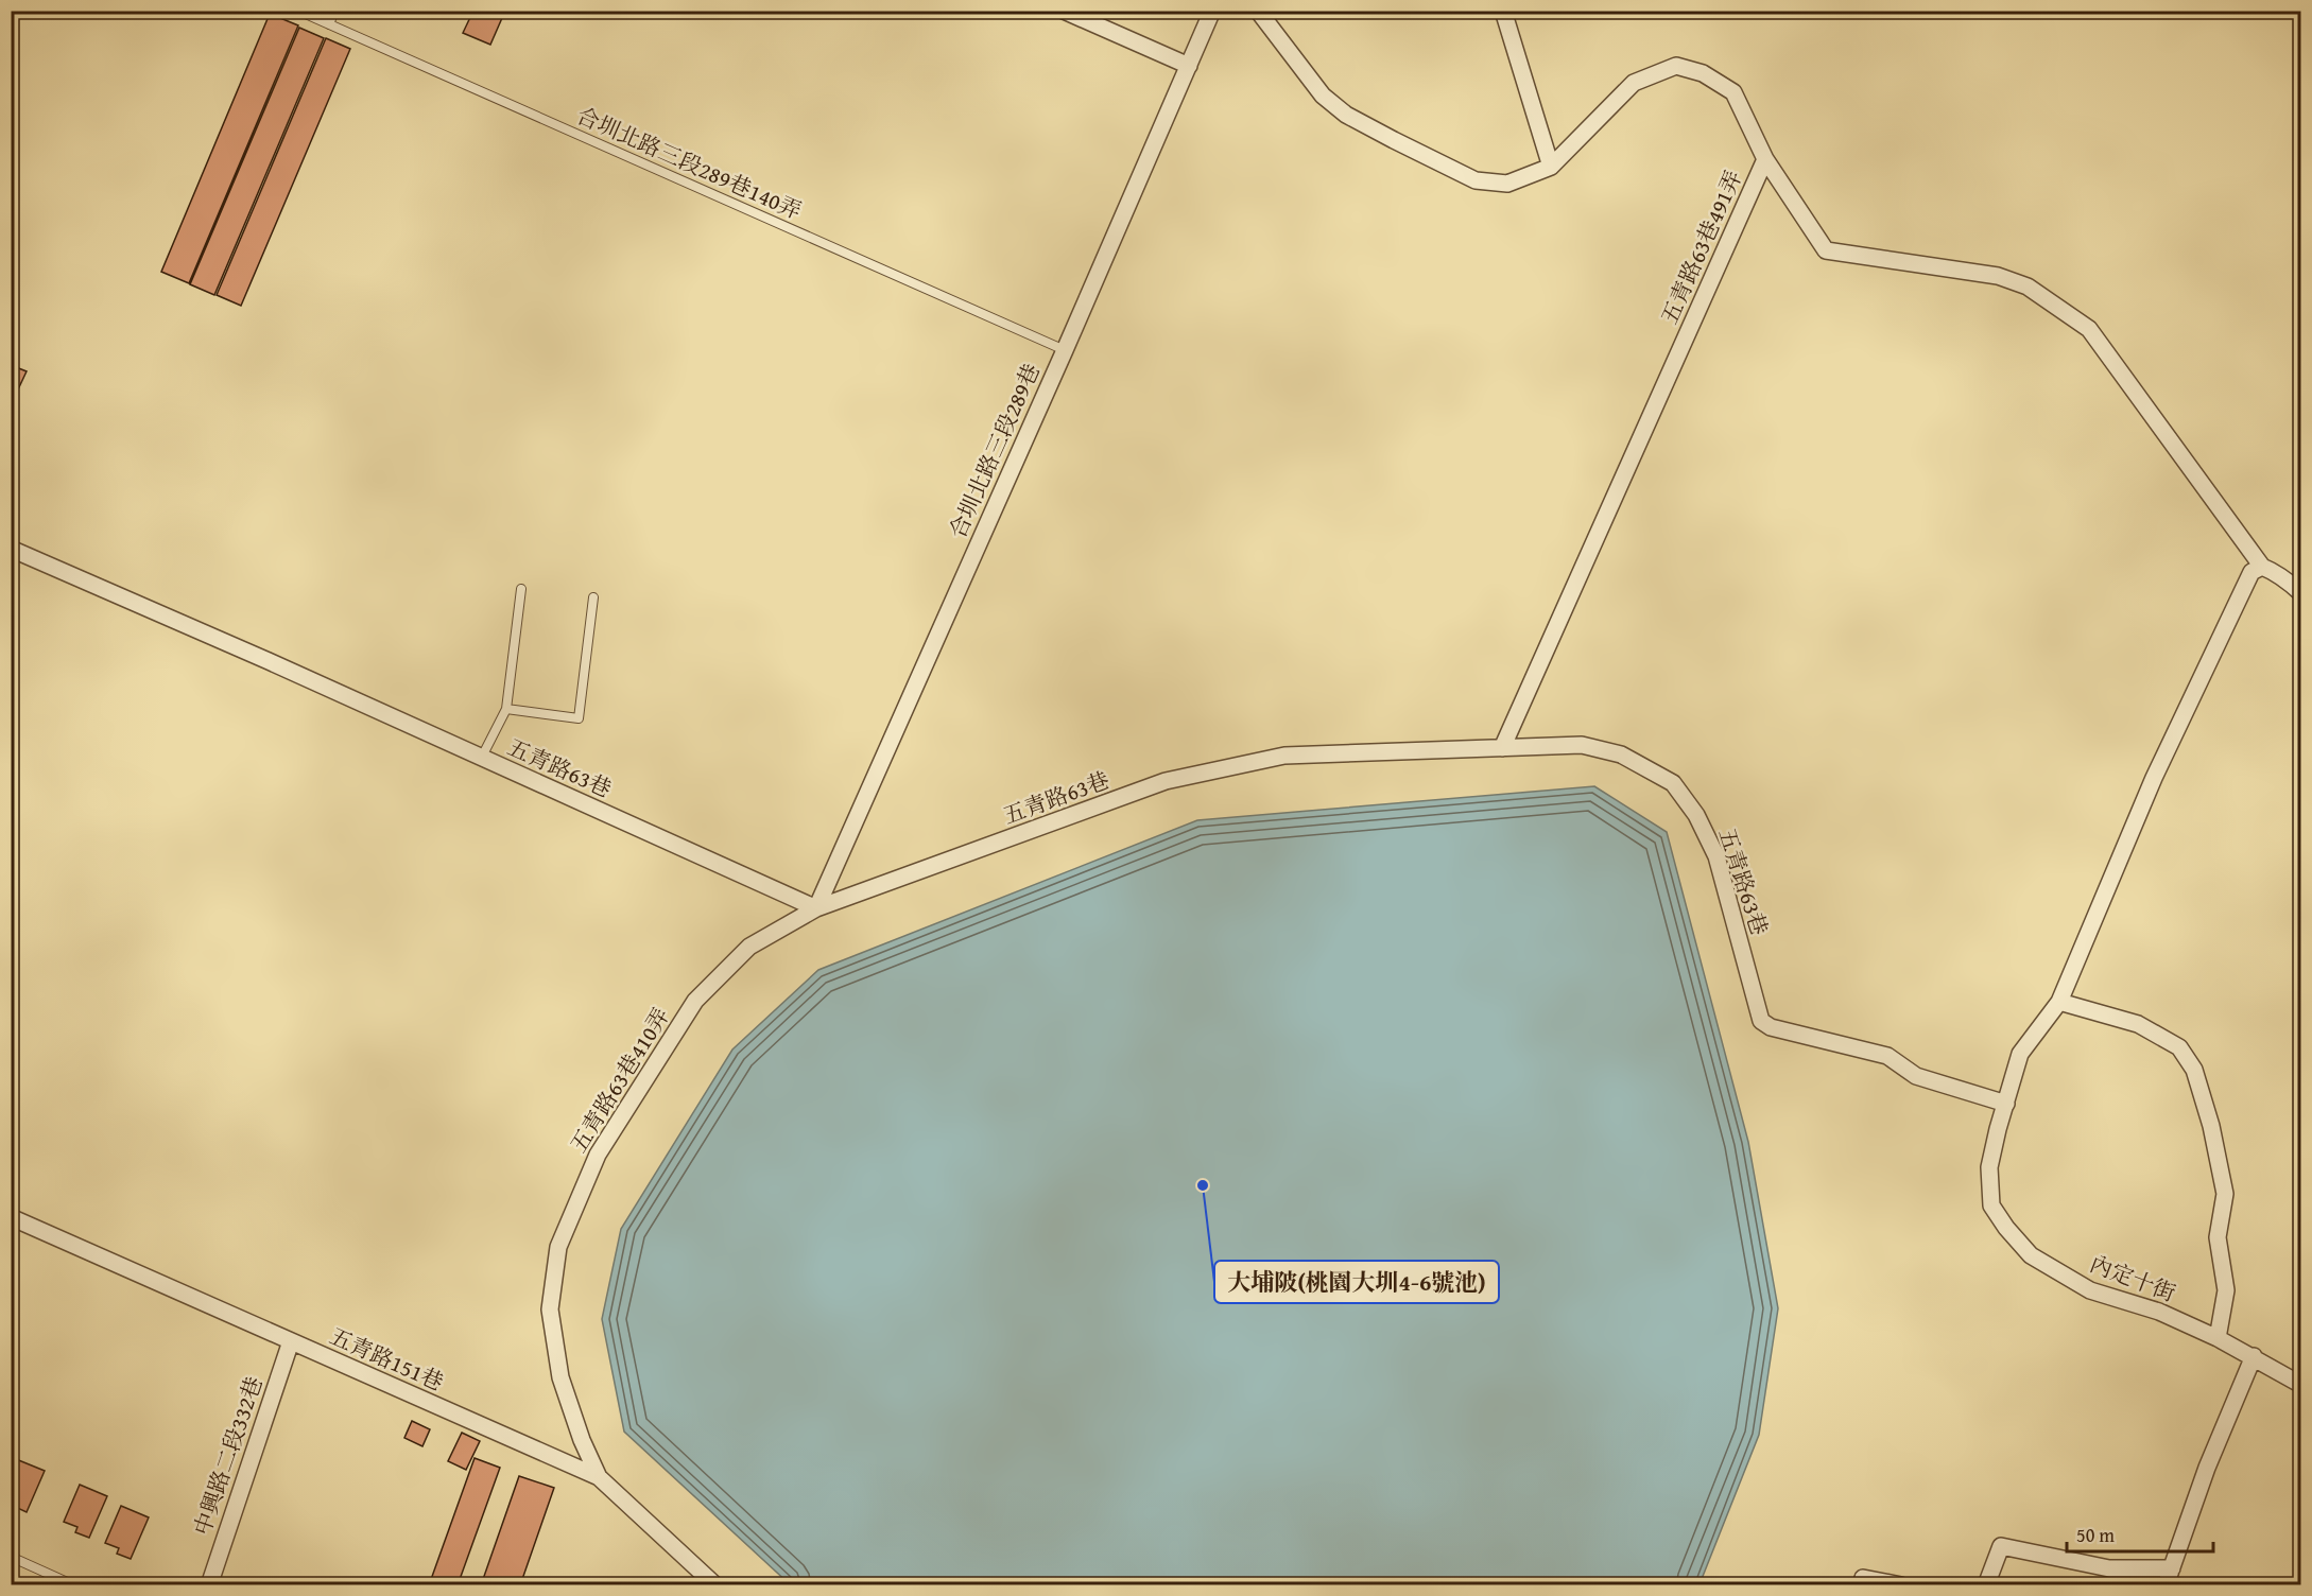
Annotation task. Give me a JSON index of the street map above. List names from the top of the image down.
{
  "streets": {
    "street": [
      "五青路63巷491弄",
      "合圳北路三段289巷",
      "五青路63巷",
      "五青路63巷410弄",
      "內定十街",
      "五青路151巷",
      "中興路二段332巷"
    ],
    "lane": ["合圳北路三段289巷140弄"]
  },
  "crossings": [
    ["合圳北路三段289巷140弄", "合圳北路三段289巷"],
    ["五青路63巷491弄", "五青路63巷"],
    ["合圳北路三段289巷", "五青路63巷"],
    ["合圳北路三段289巷", "五青路63巷410弄"],
    ["五青路63巷", "五青路63巷410弄"],
    ["五青路63巷", "內定十街"],
    ["五青路63巷410弄", "五青路151巷"],
    ["五青路151巷", "中興路二段332巷"]
  ],
  "places": ["大埔陂(桃園大圳4-6號池)"],
  "scale_bar": "50 m"
}
